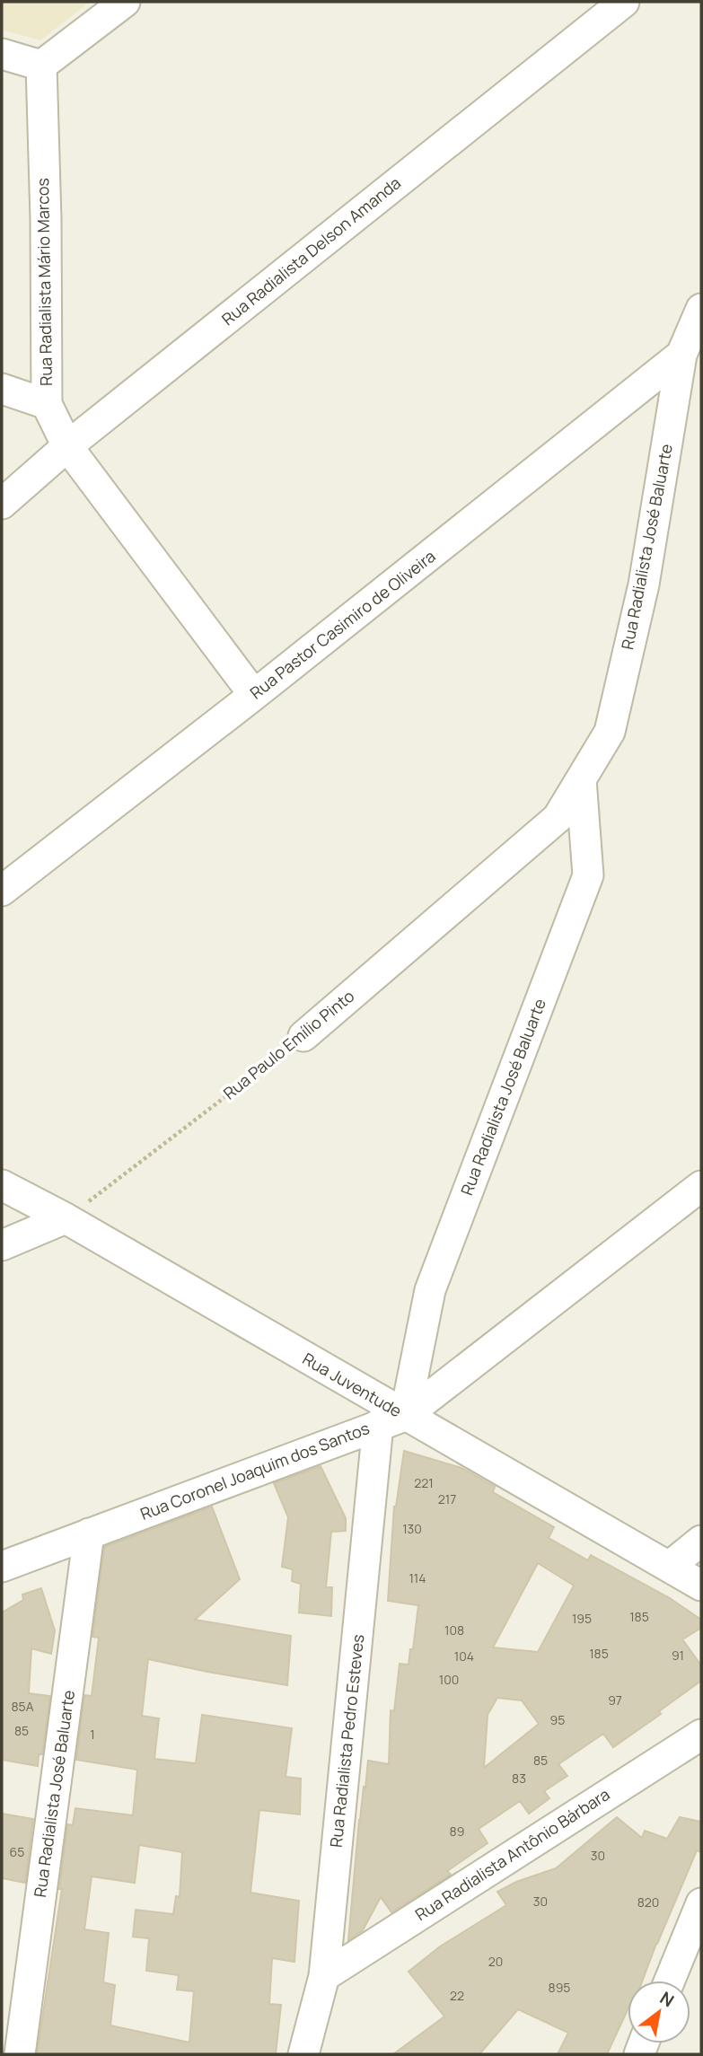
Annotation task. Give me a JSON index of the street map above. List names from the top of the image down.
{
  "streets": {
    "street": [
      "Rua Radialista Delson Amanda",
      "Rua Radialista Mário Marcos",
      "Rua Radialista José Baluarte",
      "Rua Pastor Casimiro de Oliveira",
      "Rua Paulo Emílio Pinto",
      "Rua Juventude",
      "Rua Coronel Joaquim dos Santos",
      "Rua Radialista Pedro Esteves",
      "Rua Radialista Antônio Bárbara"
    ]
  },
  "crossings": [
    ["Rua Radialista Delson Amanda", "Rua Radialista Mário Marcos"],
    ["Rua Radialista Mário Marcos", "Rua Pastor Casimiro de Oliveira"],
    ["Rua Radialista José Baluarte", "Rua Pastor Casimiro de Oliveira"],
    ["Rua Radialista José Baluarte", "Rua Paulo Emílio Pinto"],
    ["Rua Radialista José Baluarte", "Rua Juventude"],
    ["Rua Radialista José Baluarte", "Rua Coronel Joaquim dos Santos"],
    ["Rua Radialista José Baluarte", "Rua Radialista Pedro Esteves"],
    ["Rua Paulo Emílio Pinto", "Rua Juventude"],
    ["Rua Juventude", "Rua Coronel Joaquim dos Santos"],
    ["Rua Juventude", "Rua Radialista Pedro Esteves"],
    ["Rua Coronel Joaquim dos Santos", "Rua Radialista Pedro Esteves"],
    ["Rua Radialista Pedro Esteves", "Rua Radialista Antônio Bárbara"]
  ],
  "house_numbers": [
    "221",
    "217",
    "130",
    "114",
    "185",
    "195",
    "108",
    "185",
    "91",
    "104",
    "100",
    "97",
    "85A",
    "95",
    "85",
    "1",
    "85",
    "83",
    "89",
    "65",
    "30",
    "30",
    "820",
    "20",
    "895",
    "22"
  ],
  "north": "top right"
}
